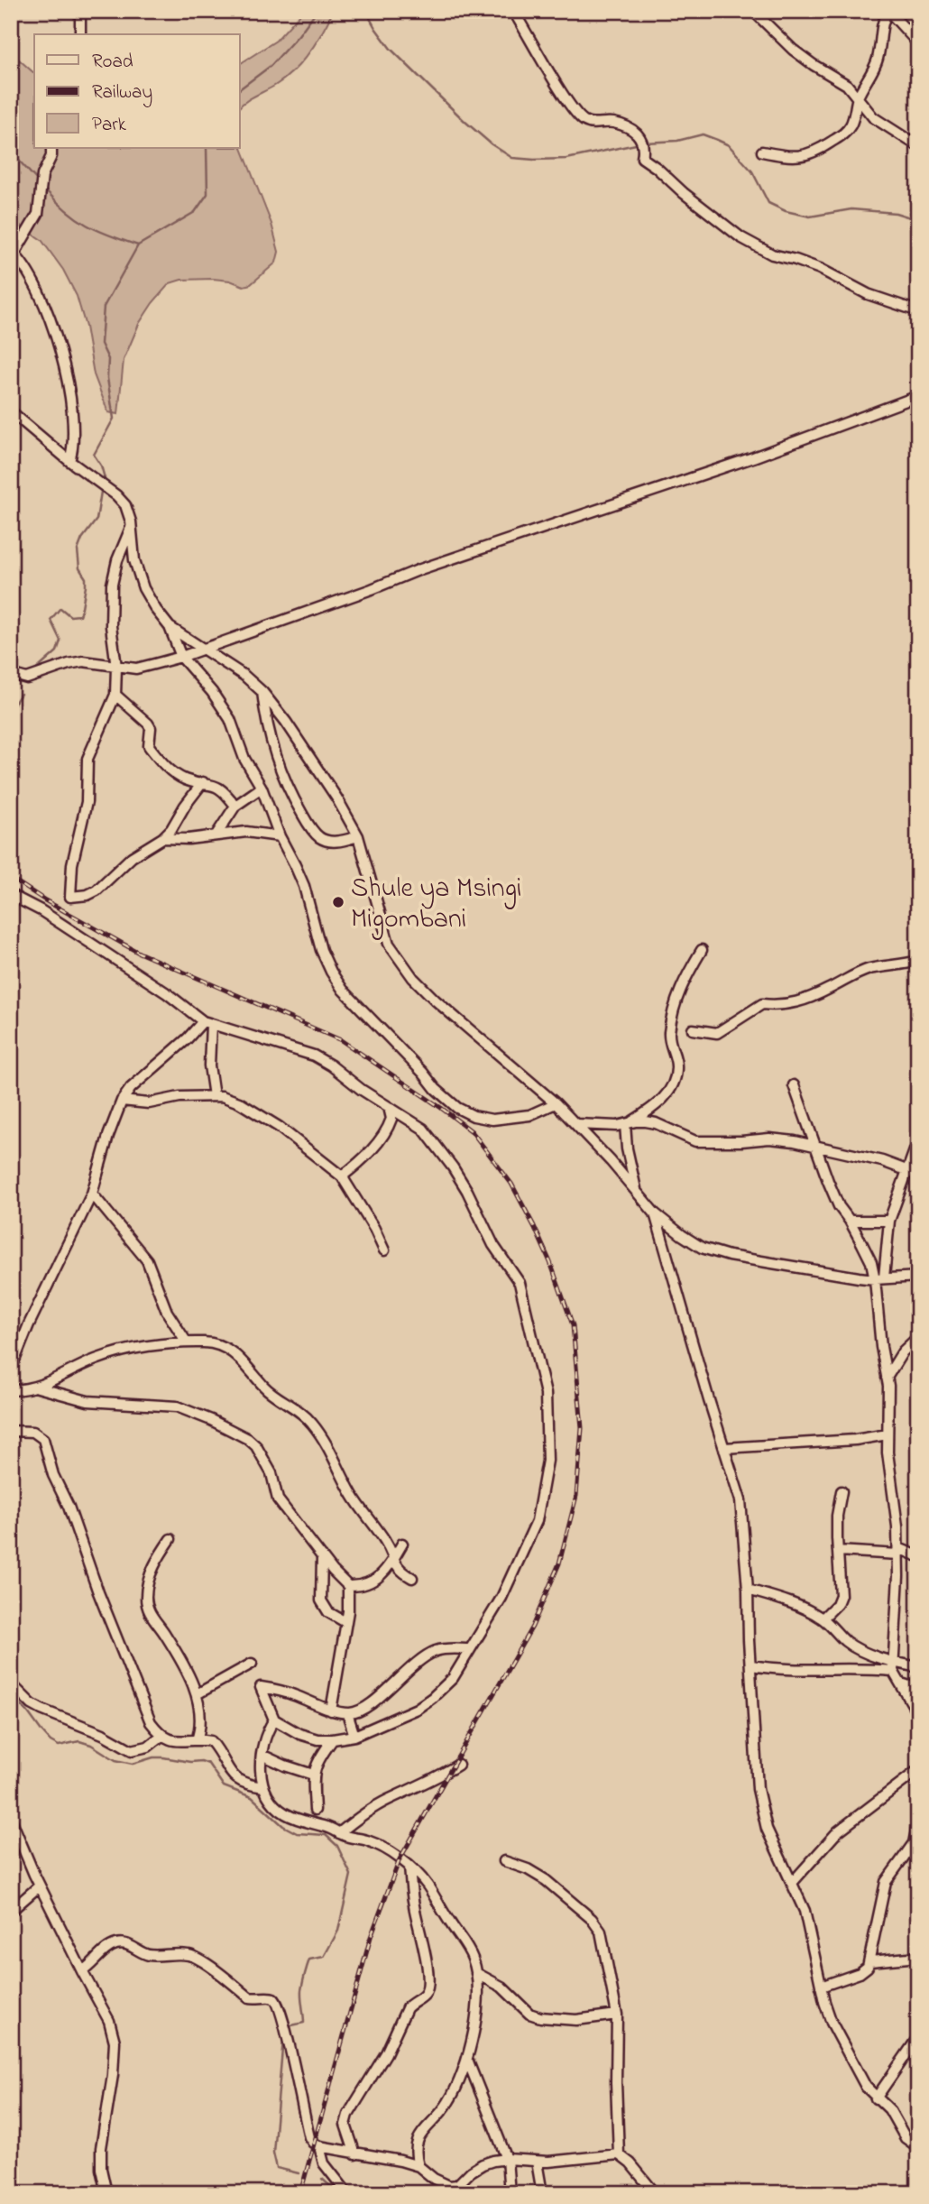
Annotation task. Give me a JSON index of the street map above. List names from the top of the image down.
{
  "places": ["Shule ya Msingi Migombani"],
  "legend": ["Road", "Railway", "Park"]
}
